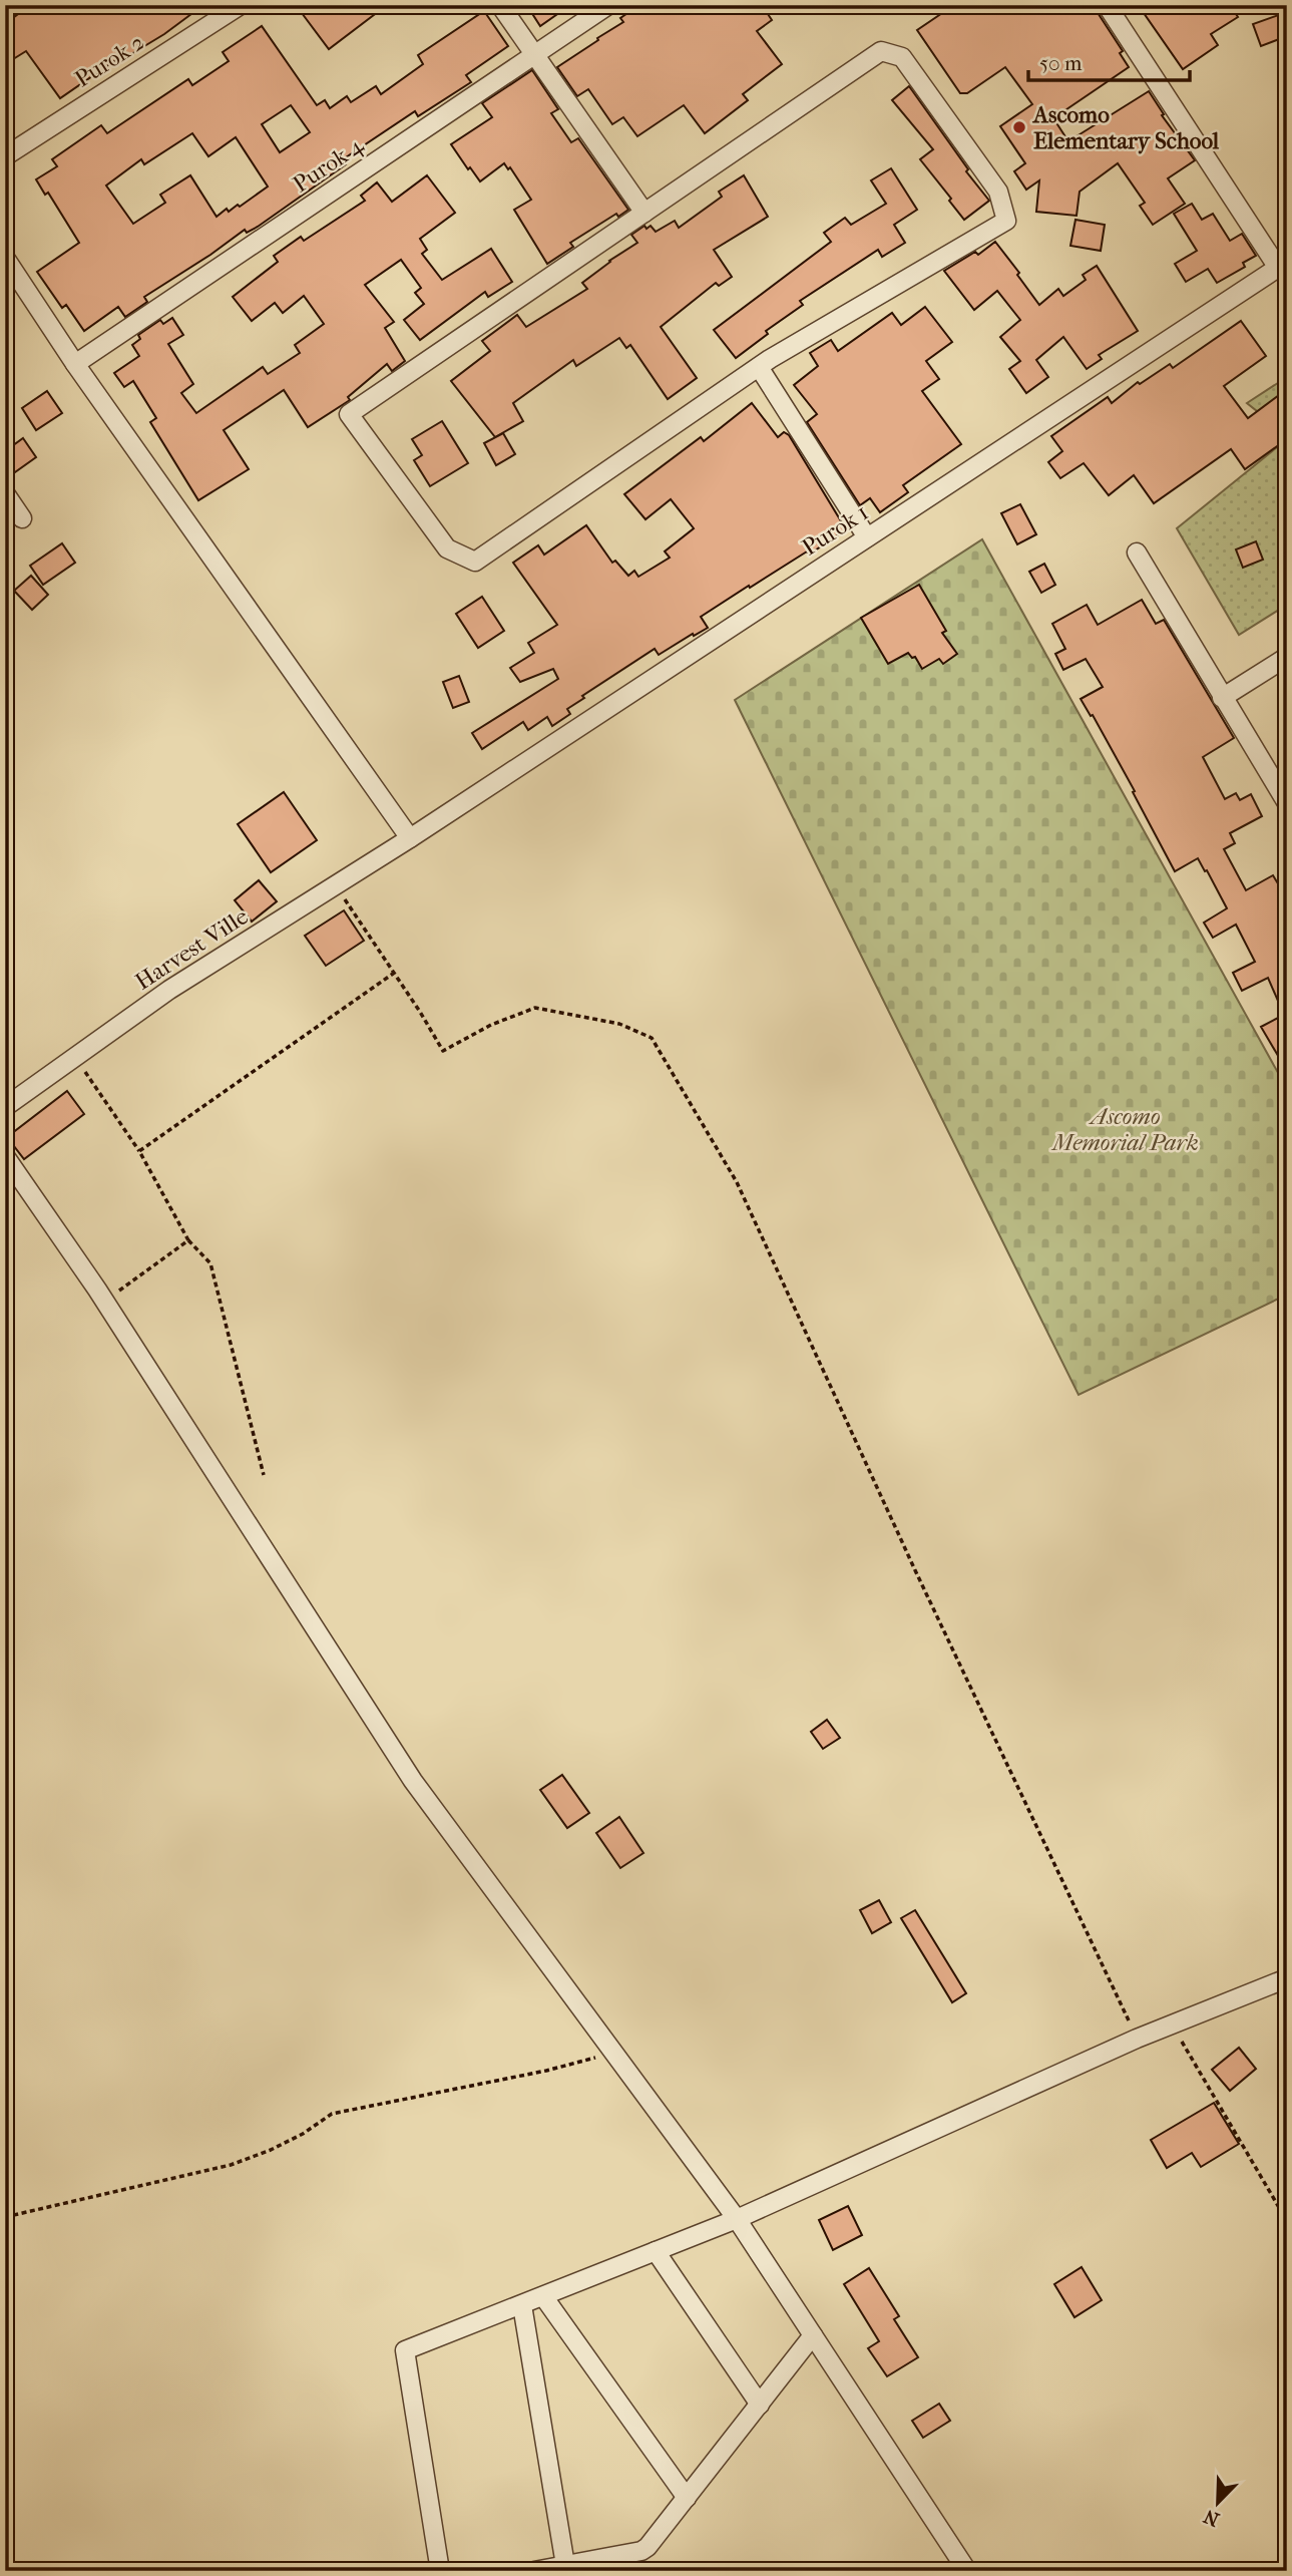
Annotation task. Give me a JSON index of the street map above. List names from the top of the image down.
{
  "streets": {
    "street": [
      "Purok 2",
      "Purok 4",
      "Purok 1",
      "Harvest Ville"
    ]
  },
  "crossings": [
    ["Purok 1", "Harvest Ville"]
  ],
  "parks": ["Ascomo Memorial Park"],
  "places": ["Ascomo Elementary School"],
  "scale_bar": "50 m",
  "north": "bottom left"
}
